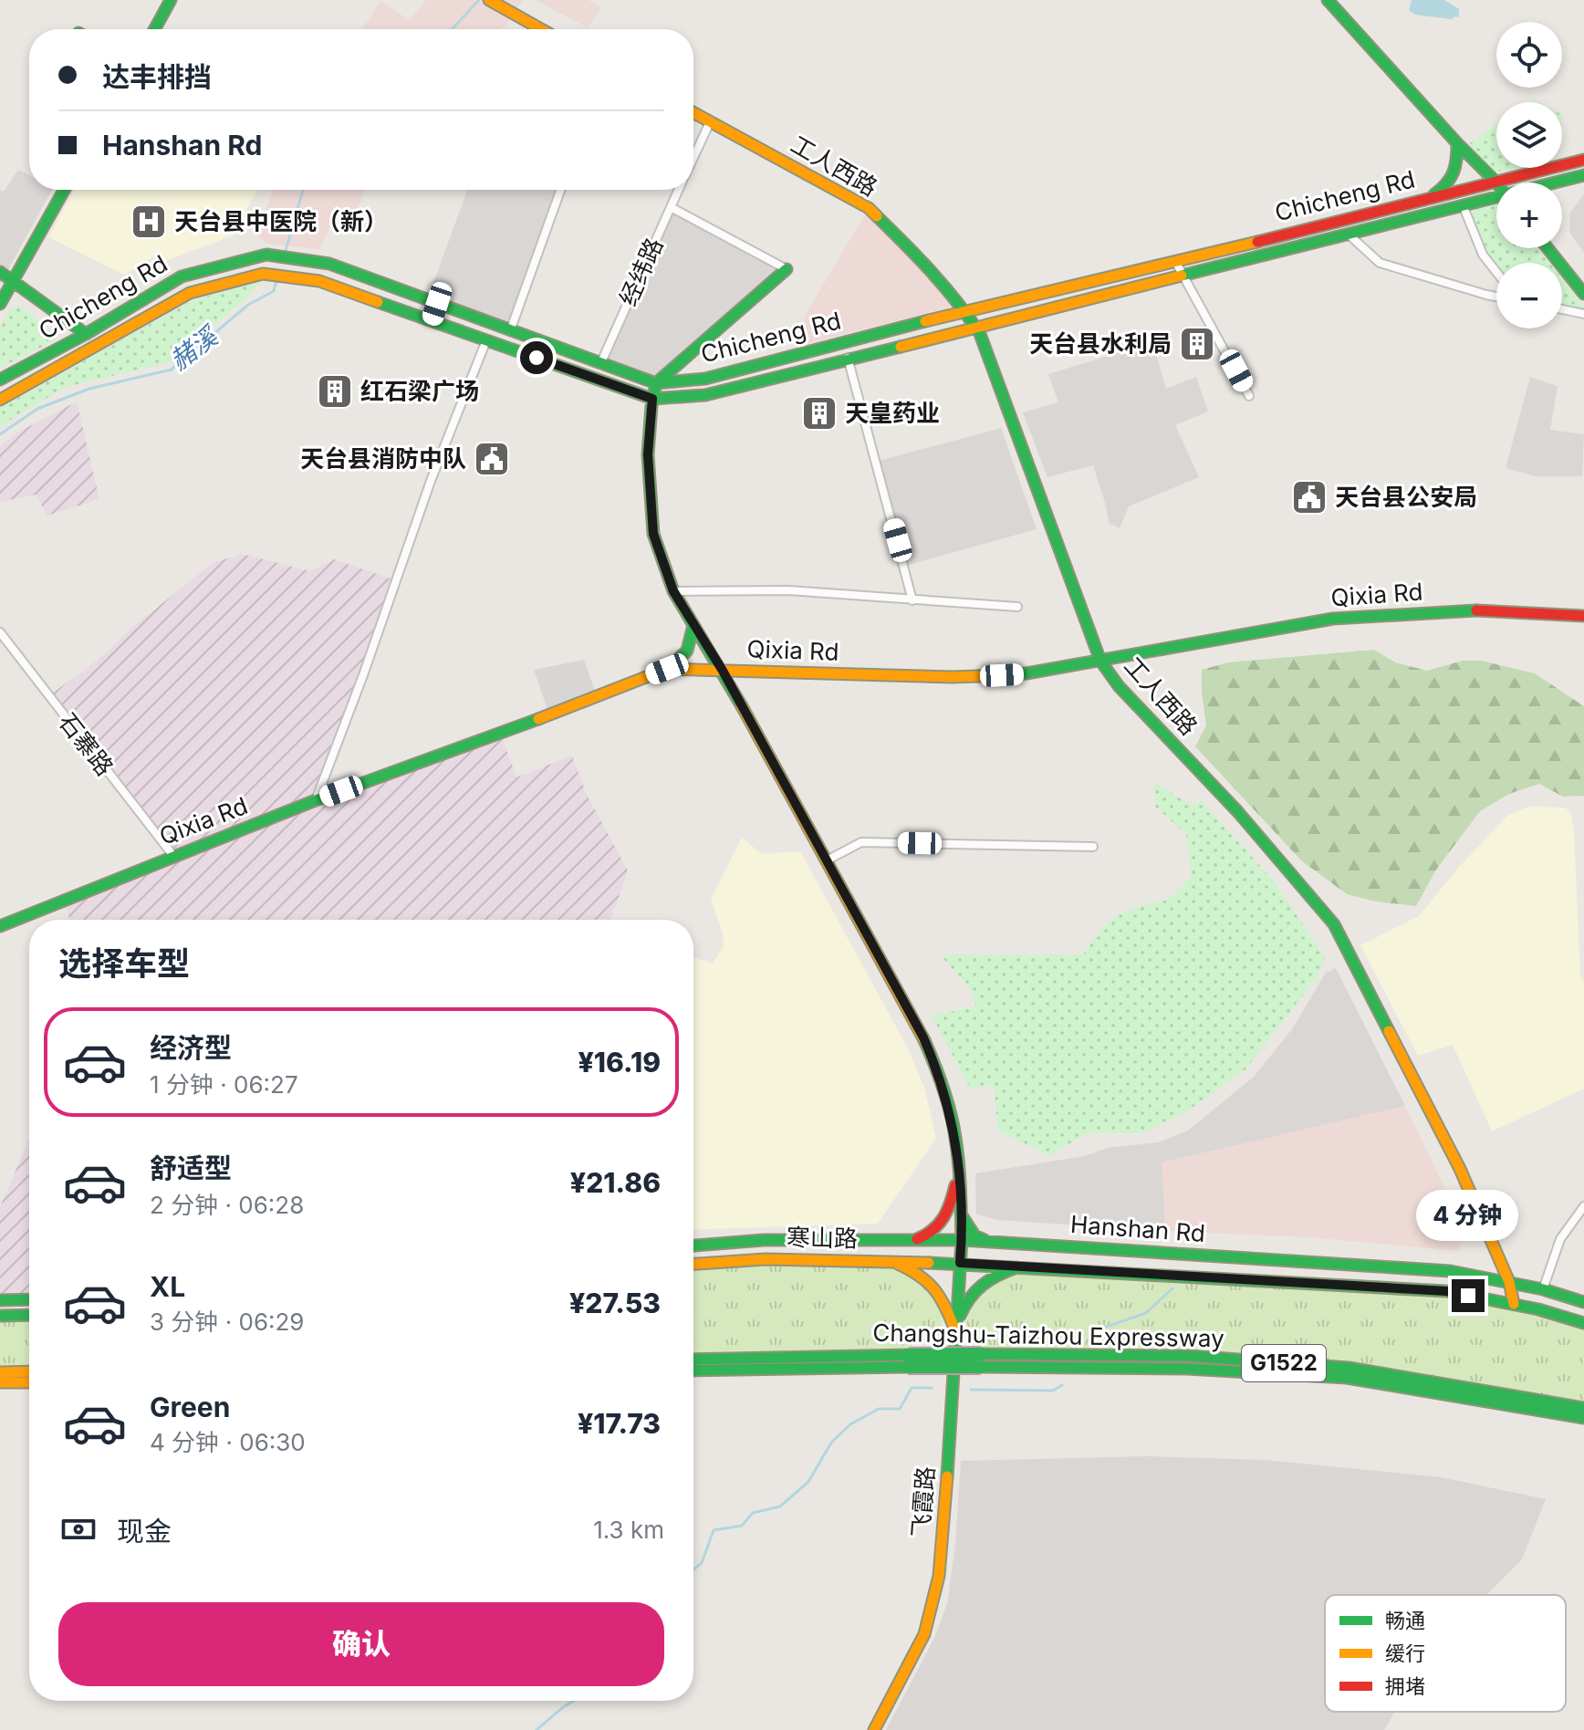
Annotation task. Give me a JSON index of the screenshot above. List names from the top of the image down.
{
  "streets": {
    "main road": [
      "工人西路",
      "Chicheng Rd",
      "Qixia Rd",
      "Hanshan Rd",
      "寒山路",
      "Changshu-Taizhou Expressway",
      "G1522",
      "飞霞路"
    ],
    "street": ["经纬路", "石寨路"]
  },
  "crossings": [
    ["工人西路", "Chicheng Rd"],
    ["工人西路", "经纬路"],
    ["工人西路", "Qixia Rd"],
    ["工人西路", "Hanshan Rd"],
    ["Chicheng Rd", "经纬路"],
    ["Chicheng Rd", "飞霞路"],
    ["Qixia Rd", "石寨路"],
    ["Qixia Rd", "飞霞路"],
    ["Hanshan Rd", "寒山路"],
    ["Hanshan Rd", "飞霞路"],
    ["寒山路", "飞霞路"]
  ],
  "water": ["赭溪"],
  "places": {
    "hospital": ["天台县中医院（新）"],
    "building": ["天台县水利局", "红石梁广场", "天皇药业"],
    "public building": ["天台县消防中队", "天台县公安局"]
  },
  "legend": ["畅通", "缓行", "拥堵"],
  "page": {
    "map_buttons": ["+", "−"],
    "banner": ["达丰排挡", "Hanshan Rd"],
    "heading": "选择车型",
    "list": [
      {
        "name": "经济型",
        "note": "1 分钟 · 06:27",
        "value": "¥16.19"
      },
      {
        "name": "舒适型",
        "note": "2 分钟 · 06:28",
        "value": "¥21.86"
      },
      {
        "name": "XL",
        "note": "3 分钟 · 06:29",
        "value": "¥27.53"
      },
      {
        "name": "Green",
        "note": "4 分钟 · 06:30",
        "value": "¥17.73"
      }
    ],
    "bubble": "4 分钟",
    "pay": ["现金", "1.3 km"],
    "buttons": "确认"
  }
}
